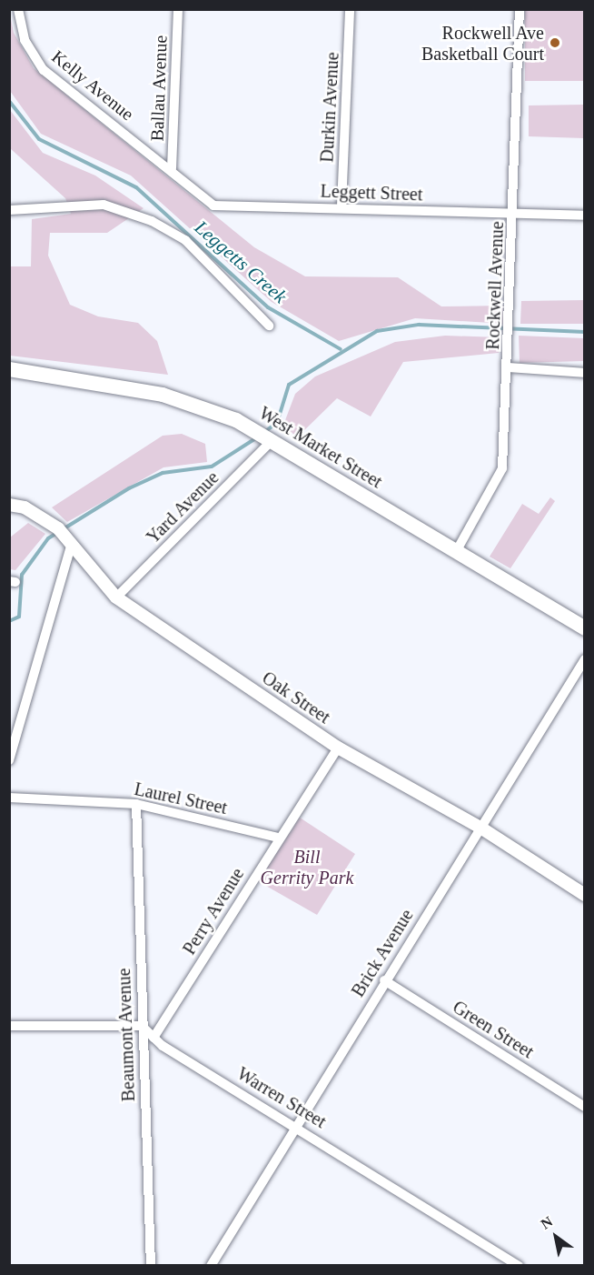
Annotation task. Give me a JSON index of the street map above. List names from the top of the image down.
{
  "streets": {
    "main road": ["West Market Street"],
    "street": [
      "Kelly Avenue",
      "Ballau Avenue",
      "Durkin Avenue",
      "Leggett Street",
      "Rockwell Avenue",
      "Yard Avenue",
      "Oak Street",
      "Laurel Street",
      "Perry Avenue",
      "Brick Avenue",
      "Green Street",
      "Beaumont Avenue",
      "Warren Street"
    ]
  },
  "crossings": [
    ["Kelly Avenue", "Ballau Avenue"],
    ["Kelly Avenue", "Leggett Street"],
    ["Ballau Avenue", "Leggett Street"],
    ["Durkin Avenue", "Leggett Street"],
    ["Leggett Street", "Rockwell Avenue"],
    ["Rockwell Avenue", "West Market Street"],
    ["West Market Street", "Yard Avenue"],
    ["Yard Avenue", "Oak Street"],
    ["Oak Street", "Perry Avenue"],
    ["Oak Street", "Brick Avenue"],
    ["Laurel Street", "Perry Avenue"],
    ["Laurel Street", "Beaumont Avenue"],
    ["Perry Avenue", "Warren Street"],
    ["Brick Avenue", "Green Street"],
    ["Brick Avenue", "Warren Street"],
    ["Beaumont Avenue", "Warren Street"]
  ],
  "water": ["Leggetts Creek"],
  "parks": ["Bill Gerrity Park"],
  "places": ["Rockwell Ave Basketball Court"],
  "north": "top left"
}
